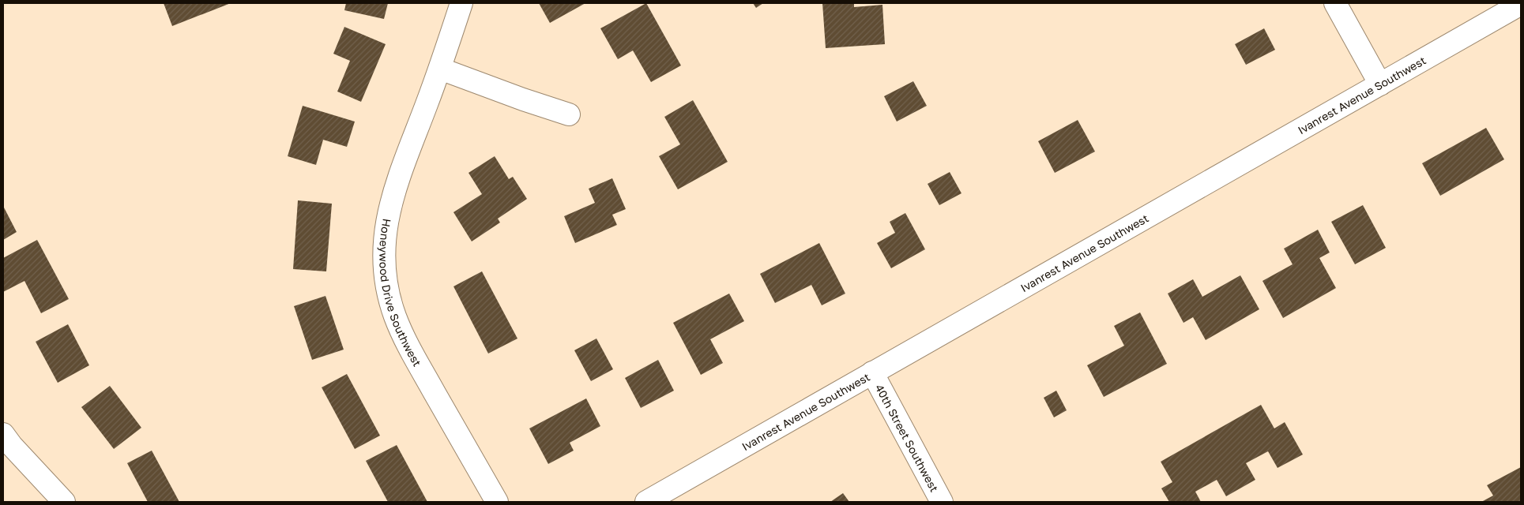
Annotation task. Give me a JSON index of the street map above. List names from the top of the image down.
{
  "streets": {
    "street": ["Ivanrest Avenue Southwest", "Honeywood Drive Southwest", "40th Street Southwest"]
  },
  "crossings": [
    ["Ivanrest Avenue Southwest", "40th Street Southwest"]
  ]
}
